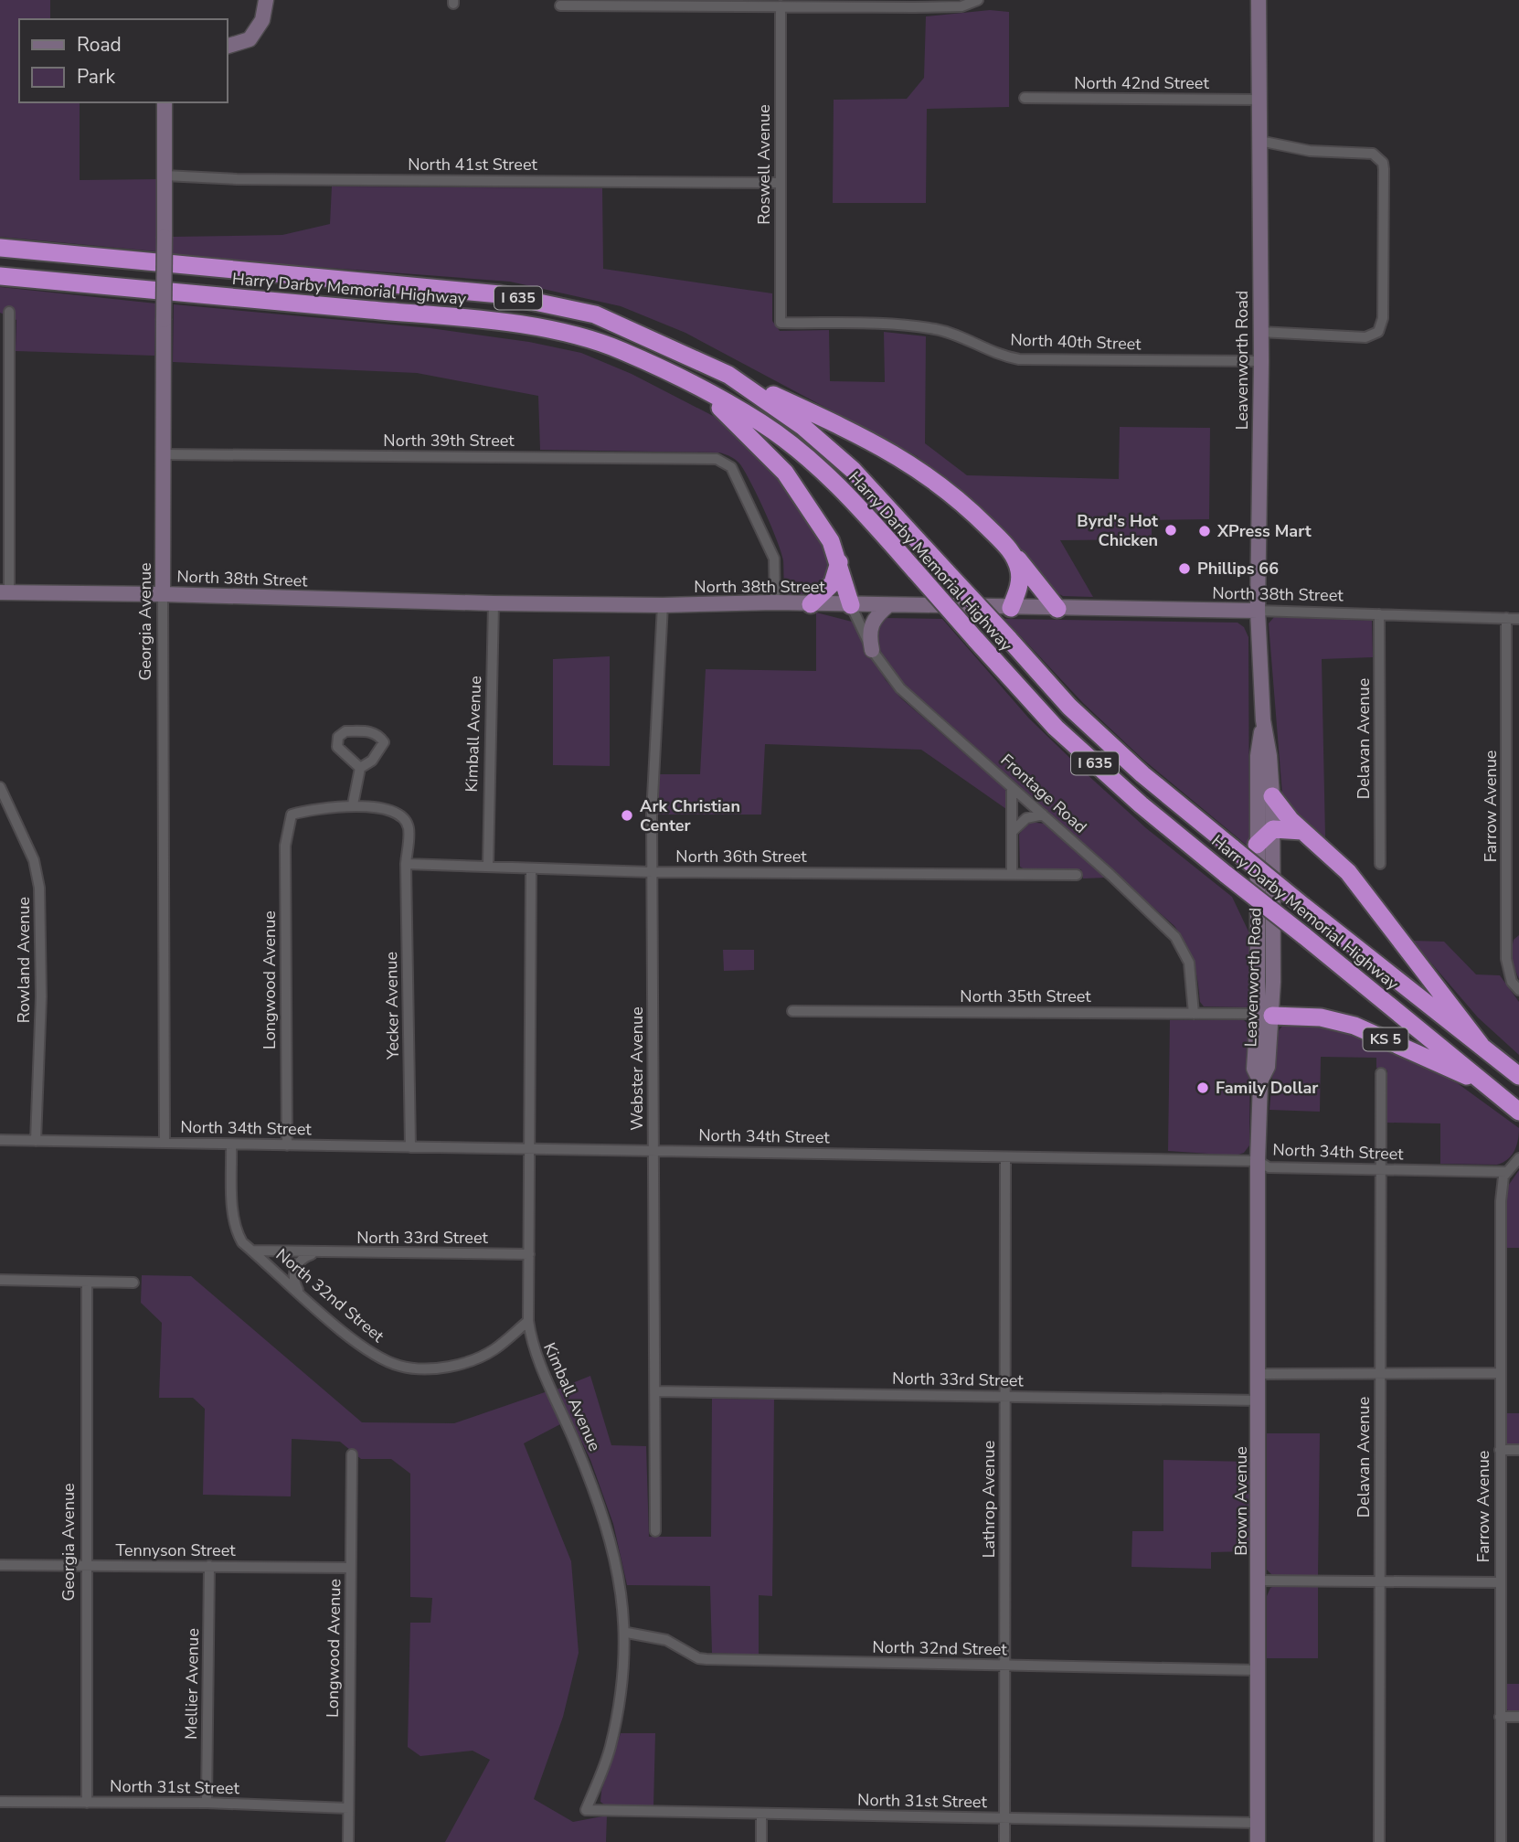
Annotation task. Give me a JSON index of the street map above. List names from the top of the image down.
{
  "streets": {
    "highway": ["Harry Darby Memorial Highway", "I 635", "KS 5"],
    "main road": [
      "Leavenworth Road",
      "North 38th Street",
      "Georgia Avenue",
      "Brown Avenue"
    ],
    "street": [
      "North 42nd Street",
      "North 41st Street",
      "Roswell Avenue",
      "North 40th Street",
      "North 39th Street",
      "Kimball Avenue",
      "Delavan Avenue",
      "Frontage Road",
      "Farrow Avenue",
      "North 36th Street",
      "Rowland Avenue",
      "Longwood Avenue",
      "North 35th Street",
      "Yecker Avenue",
      "Webster Avenue",
      "North 34th Street",
      "North 33rd Street",
      "North 32nd Street",
      "Lathrop Avenue",
      "Tennyson Street",
      "Mellier Avenue",
      "North 31st Street"
    ]
  },
  "crossings": [
    ["North 42nd Street", "Leavenworth Road"],
    ["North 41st Street", "Roswell Avenue"],
    ["North 41st Street", "Georgia Avenue"],
    ["Roswell Avenue", "North 40th Street"],
    ["Harry Darby Memorial Highway", "KS 5"],
    ["North 40th Street", "Leavenworth Road"],
    ["Leavenworth Road", "North 38th Street"],
    ["Leavenworth Road", "North 35th Street"],
    ["Leavenworth Road", "KS 5"],
    ["Leavenworth Road", "North 34th Street"],
    ["Leavenworth Road", "Brown Avenue"],
    ["North 39th Street", "North 38th Street"],
    ["North 39th Street", "Georgia Avenue"],
    ["North 38th Street", "Georgia Avenue"],
    ["North 38th Street", "Kimball Avenue"],
    ["North 38th Street", "Delavan Avenue"],
    ["North 38th Street", "Frontage Road"],
    ["North 38th Street", "Farrow Avenue"],
    ["North 38th Street", "Webster Avenue"],
    ["Georgia Avenue", "North 34th Street"],
    ["Georgia Avenue", "Tennyson Street"],
    ["Georgia Avenue", "North 31st Street"],
    ["Kimball Avenue", "North 36th Street"],
    ["Kimball Avenue", "North 34th Street"],
    ["Kimball Avenue", "North 33rd Street"],
    ["Kimball Avenue", "North 32nd Street"],
    ["Kimball Avenue", "North 31st Street"],
    ["Delavan Avenue", "North 34th Street"],
    ["Frontage Road", "North 35th Street"],
    ["Farrow Avenue", "North 34th Street"],
    ["North 36th Street", "Yecker Avenue"],
    ["North 36th Street", "Webster Avenue"],
    ["Rowland Avenue", "North 34th Street"],
    ["Longwood Avenue", "Yecker Avenue"],
    ["Longwood Avenue", "North 34th Street"],
    ["Longwood Avenue", "Tennyson Street"],
    ["Longwood Avenue", "North 31st Street"],
    ["North 35th Street", "KS 5"],
    ["Yecker Avenue", "North 34th Street"],
    ["Webster Avenue", "North 34th Street"],
    ["Webster Avenue", "North 33rd Street"],
    ["North 34th Street", "Lathrop Avenue"],
    ["North 34th Street", "Brown Avenue"],
    ["North 33rd Street", "North 32nd Street"],
    ["North 33rd Street", "Lathrop Avenue"],
    ["North 33rd Street", "Brown Avenue"],
    ["North 32nd Street", "Lathrop Avenue"],
    ["North 32nd Street", "Brown Avenue"],
    ["Lathrop Avenue", "North 31st Street"],
    ["Brown Avenue", "North 31st Street"],
    ["Tennyson Street", "Mellier Avenue"],
    ["Mellier Avenue", "North 31st Street"]
  ],
  "places": [
    "Byrd's Hot Chicken",
    "XPress Mart",
    "Phillips 66",
    "Ark Christian Center",
    "Family Dollar"
  ],
  "legend": ["Road", "Park"]
}
